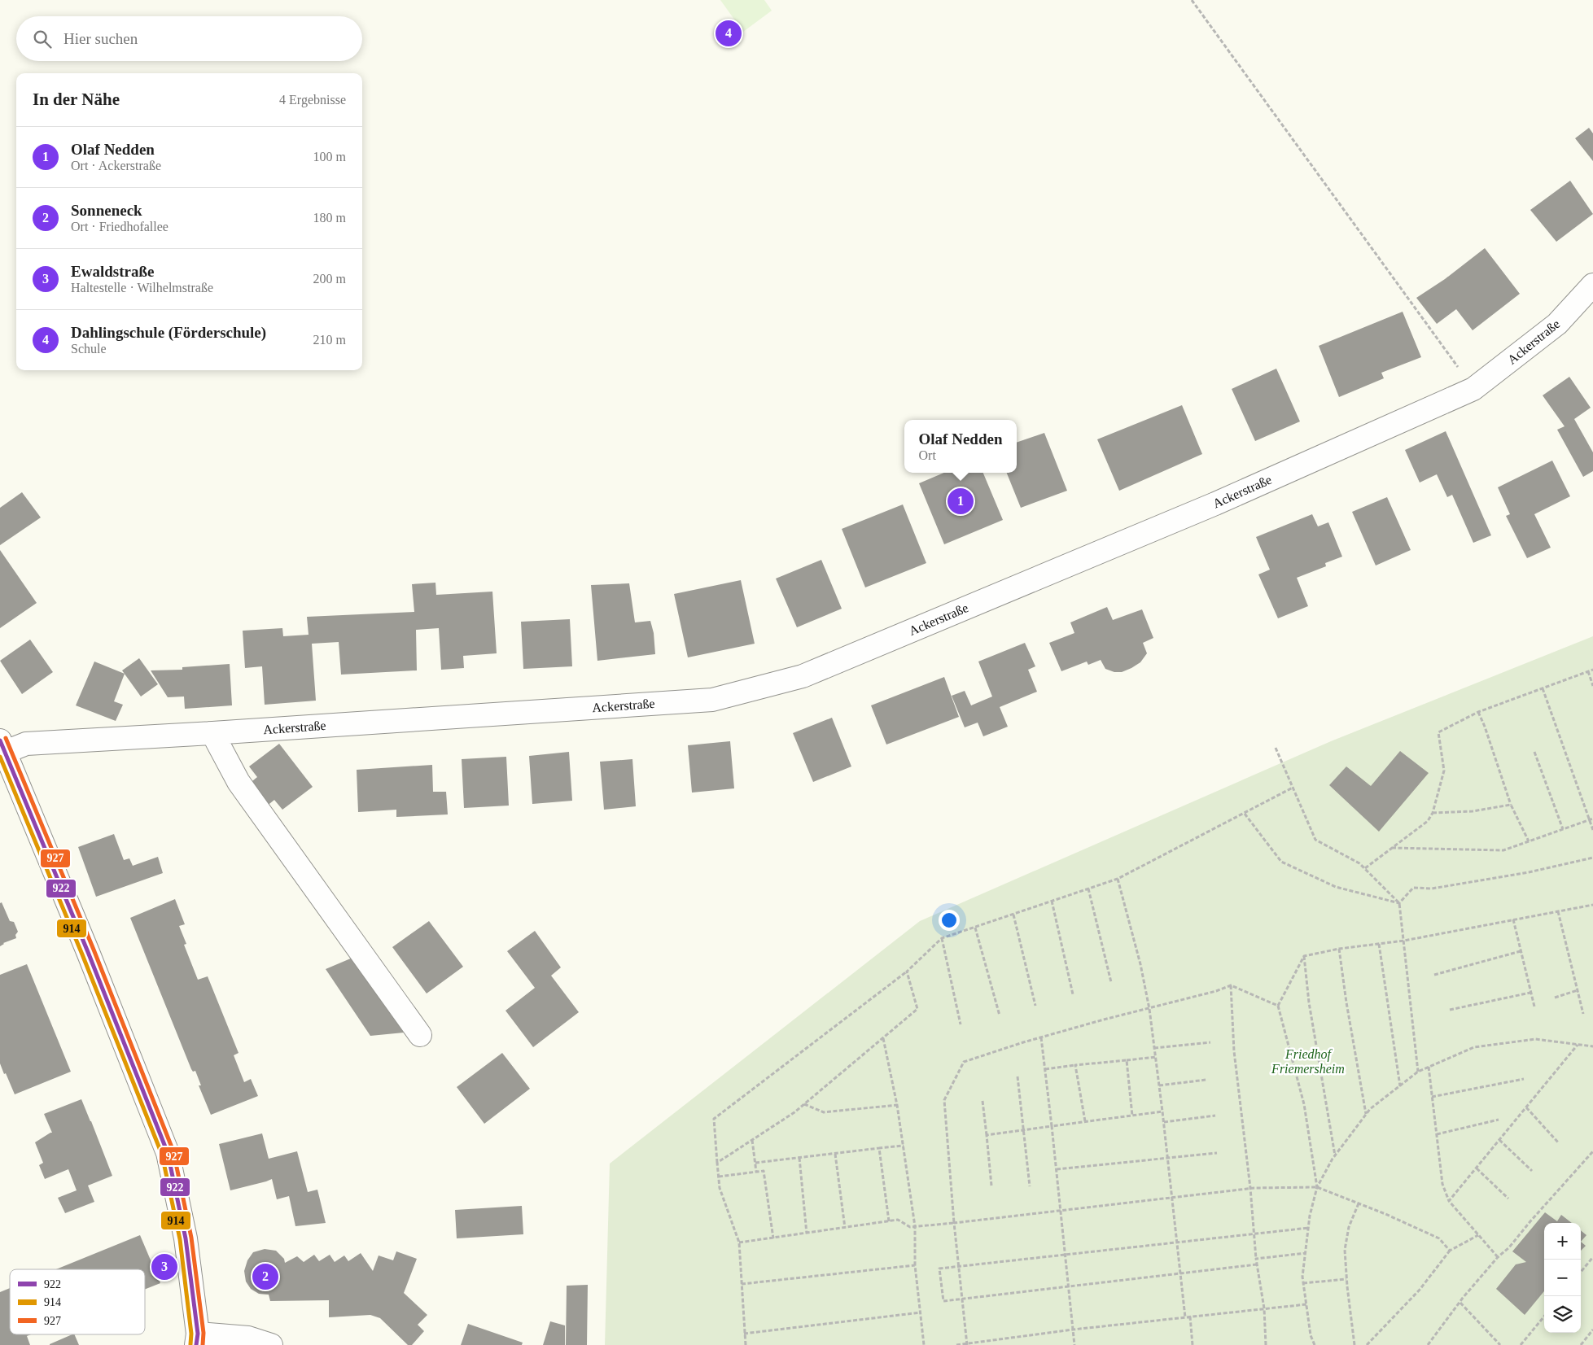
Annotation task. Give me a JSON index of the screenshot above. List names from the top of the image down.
{
  "streets": {
    "street": ["Ackerstraße"]
  },
  "parks": ["Friedhof Friemersheim"],
  "lines": ["transit line 927", "transit line 922", "transit line 914"],
  "legend": ["922", "914", "927"],
  "page": {
    "search": "Hier suchen",
    "pins": [
      "4",
      "1",
      "3",
      "2"
    ],
    "heading": ["In der Nähe", "4 Ergebnisse"],
    "list": [
      {
        "mark": "1",
        "name": "Olaf Nedden",
        "note": "Ort · Ackerstraße",
        "value": "100 m"
      },
      {
        "mark": "2",
        "name": "Sonneneck",
        "note": "Ort · Friedhofallee",
        "value": "180 m"
      },
      {
        "mark": "3",
        "name": "Ewaldstraße",
        "note": "Haltestelle · Wilhelmstraße",
        "value": "200 m"
      },
      {
        "mark": "4",
        "name": "Dahlingschule (Förderschule)",
        "note": "Schule",
        "value": "210 m"
      }
    ],
    "popup": ["Olaf Nedden", "Ort"],
    "map_buttons": ["+", "−"]
  }
}
